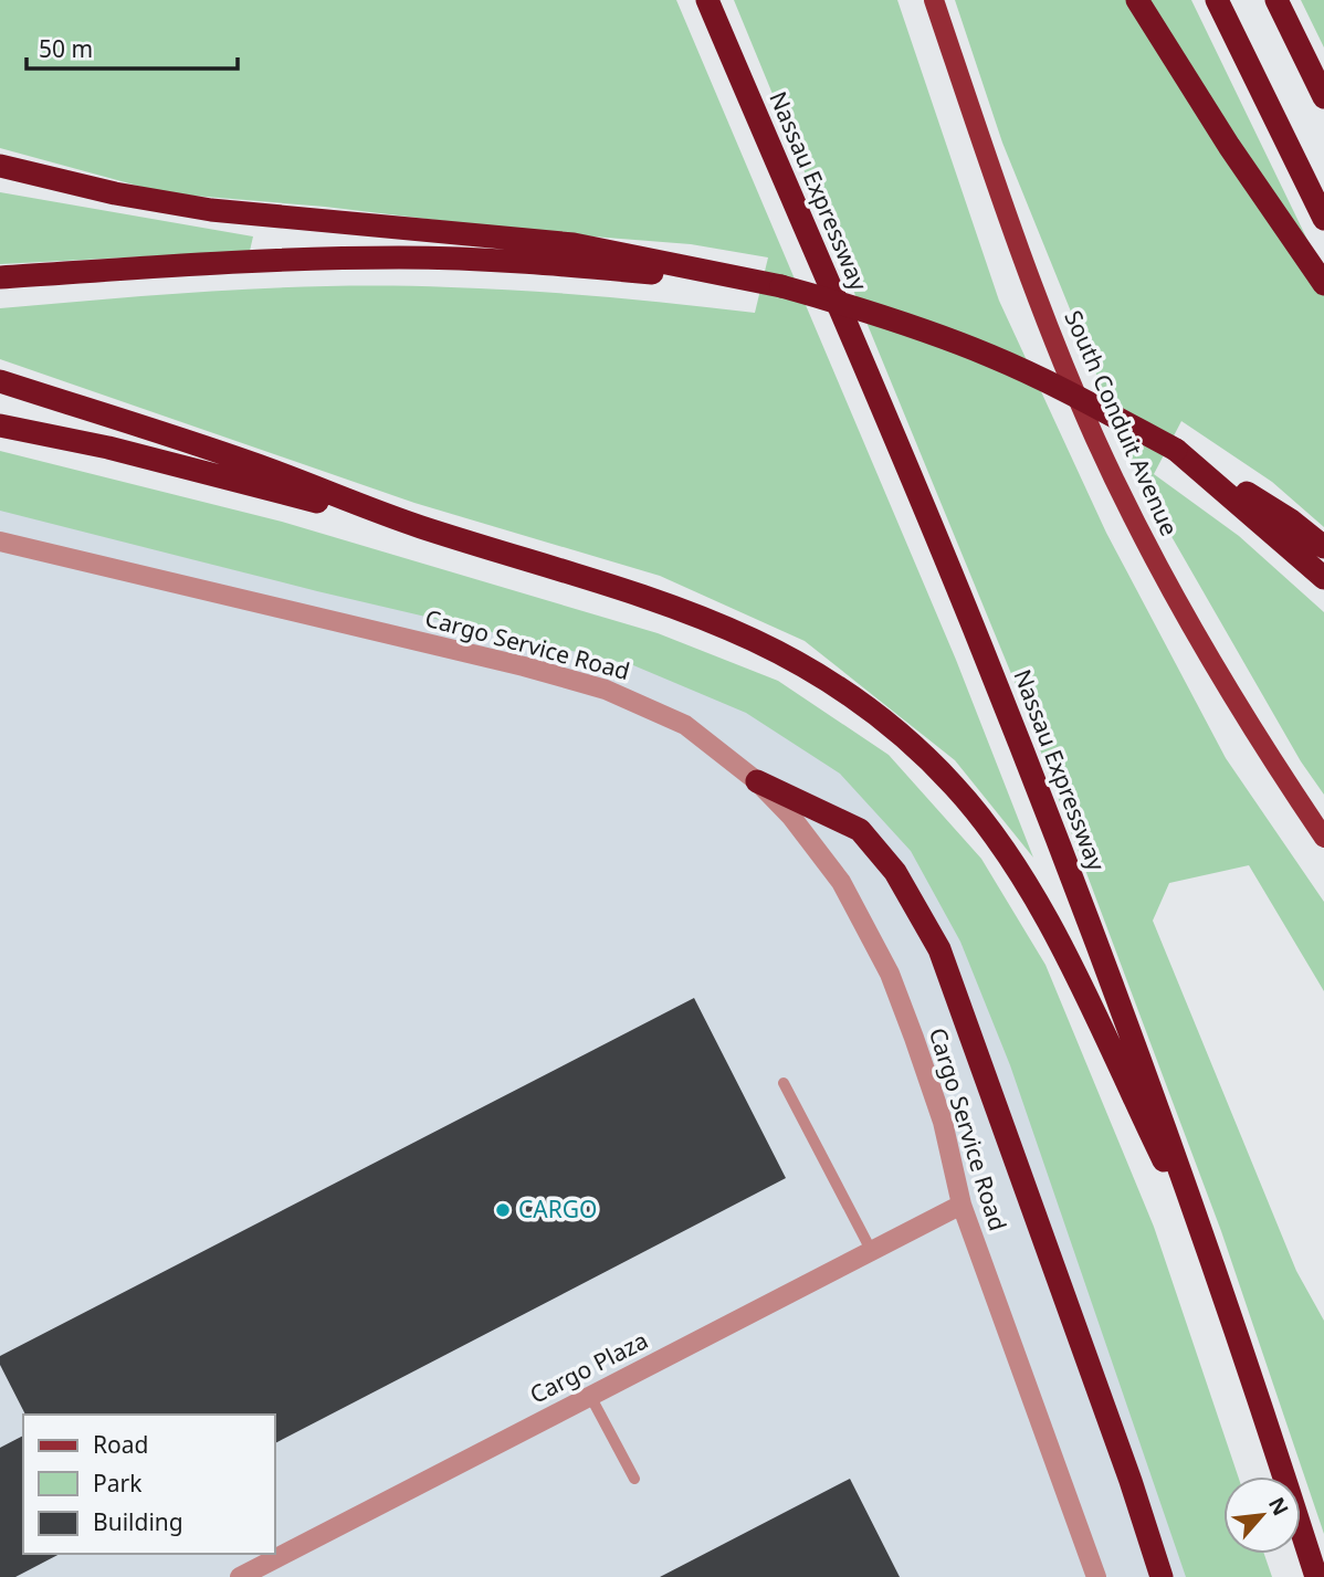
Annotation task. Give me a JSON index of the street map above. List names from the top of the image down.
{
  "streets": {
    "highway": ["Nassau Expressway"],
    "main road": ["South Conduit Avenue"],
    "street": ["Cargo Service Road", "Cargo Plaza"]
  },
  "crossings": [
    ["Cargo Service Road", "Cargo Plaza"]
  ],
  "places": ["CARGO"],
  "legend": ["Road", "Park", "Building"],
  "scale_bar": "50 m",
  "north": "top right"
}
